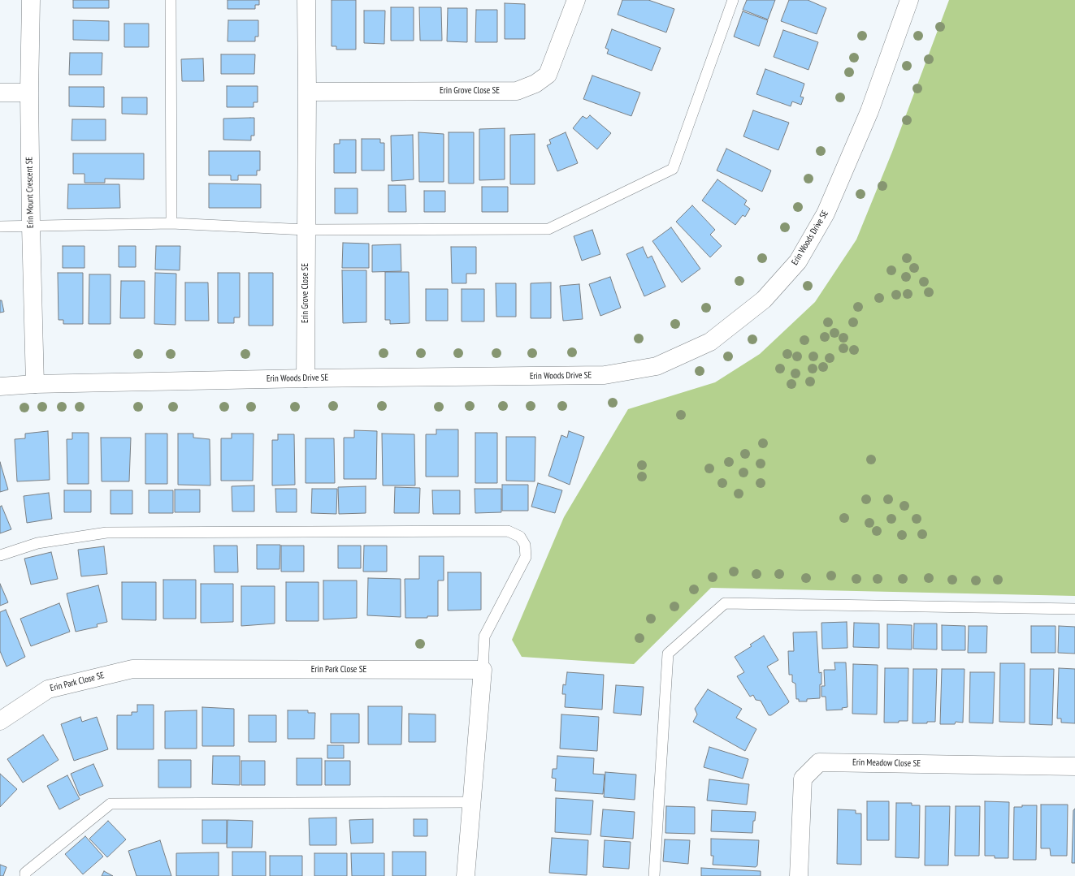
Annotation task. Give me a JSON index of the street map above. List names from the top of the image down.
{
  "streets": {
    "street": [
      "Erin Grove Close SE",
      "Erin Mount Crescent SE",
      "Erin Woods Drive SE",
      "Erin Park Close SE",
      "Erin Meadow Close SE"
    ]
  },
  "crossings": [
    ["Erin Grove Close SE", "Erin Woods Drive SE"],
    ["Erin Mount Crescent SE", "Erin Woods Drive SE"]
  ]
}
